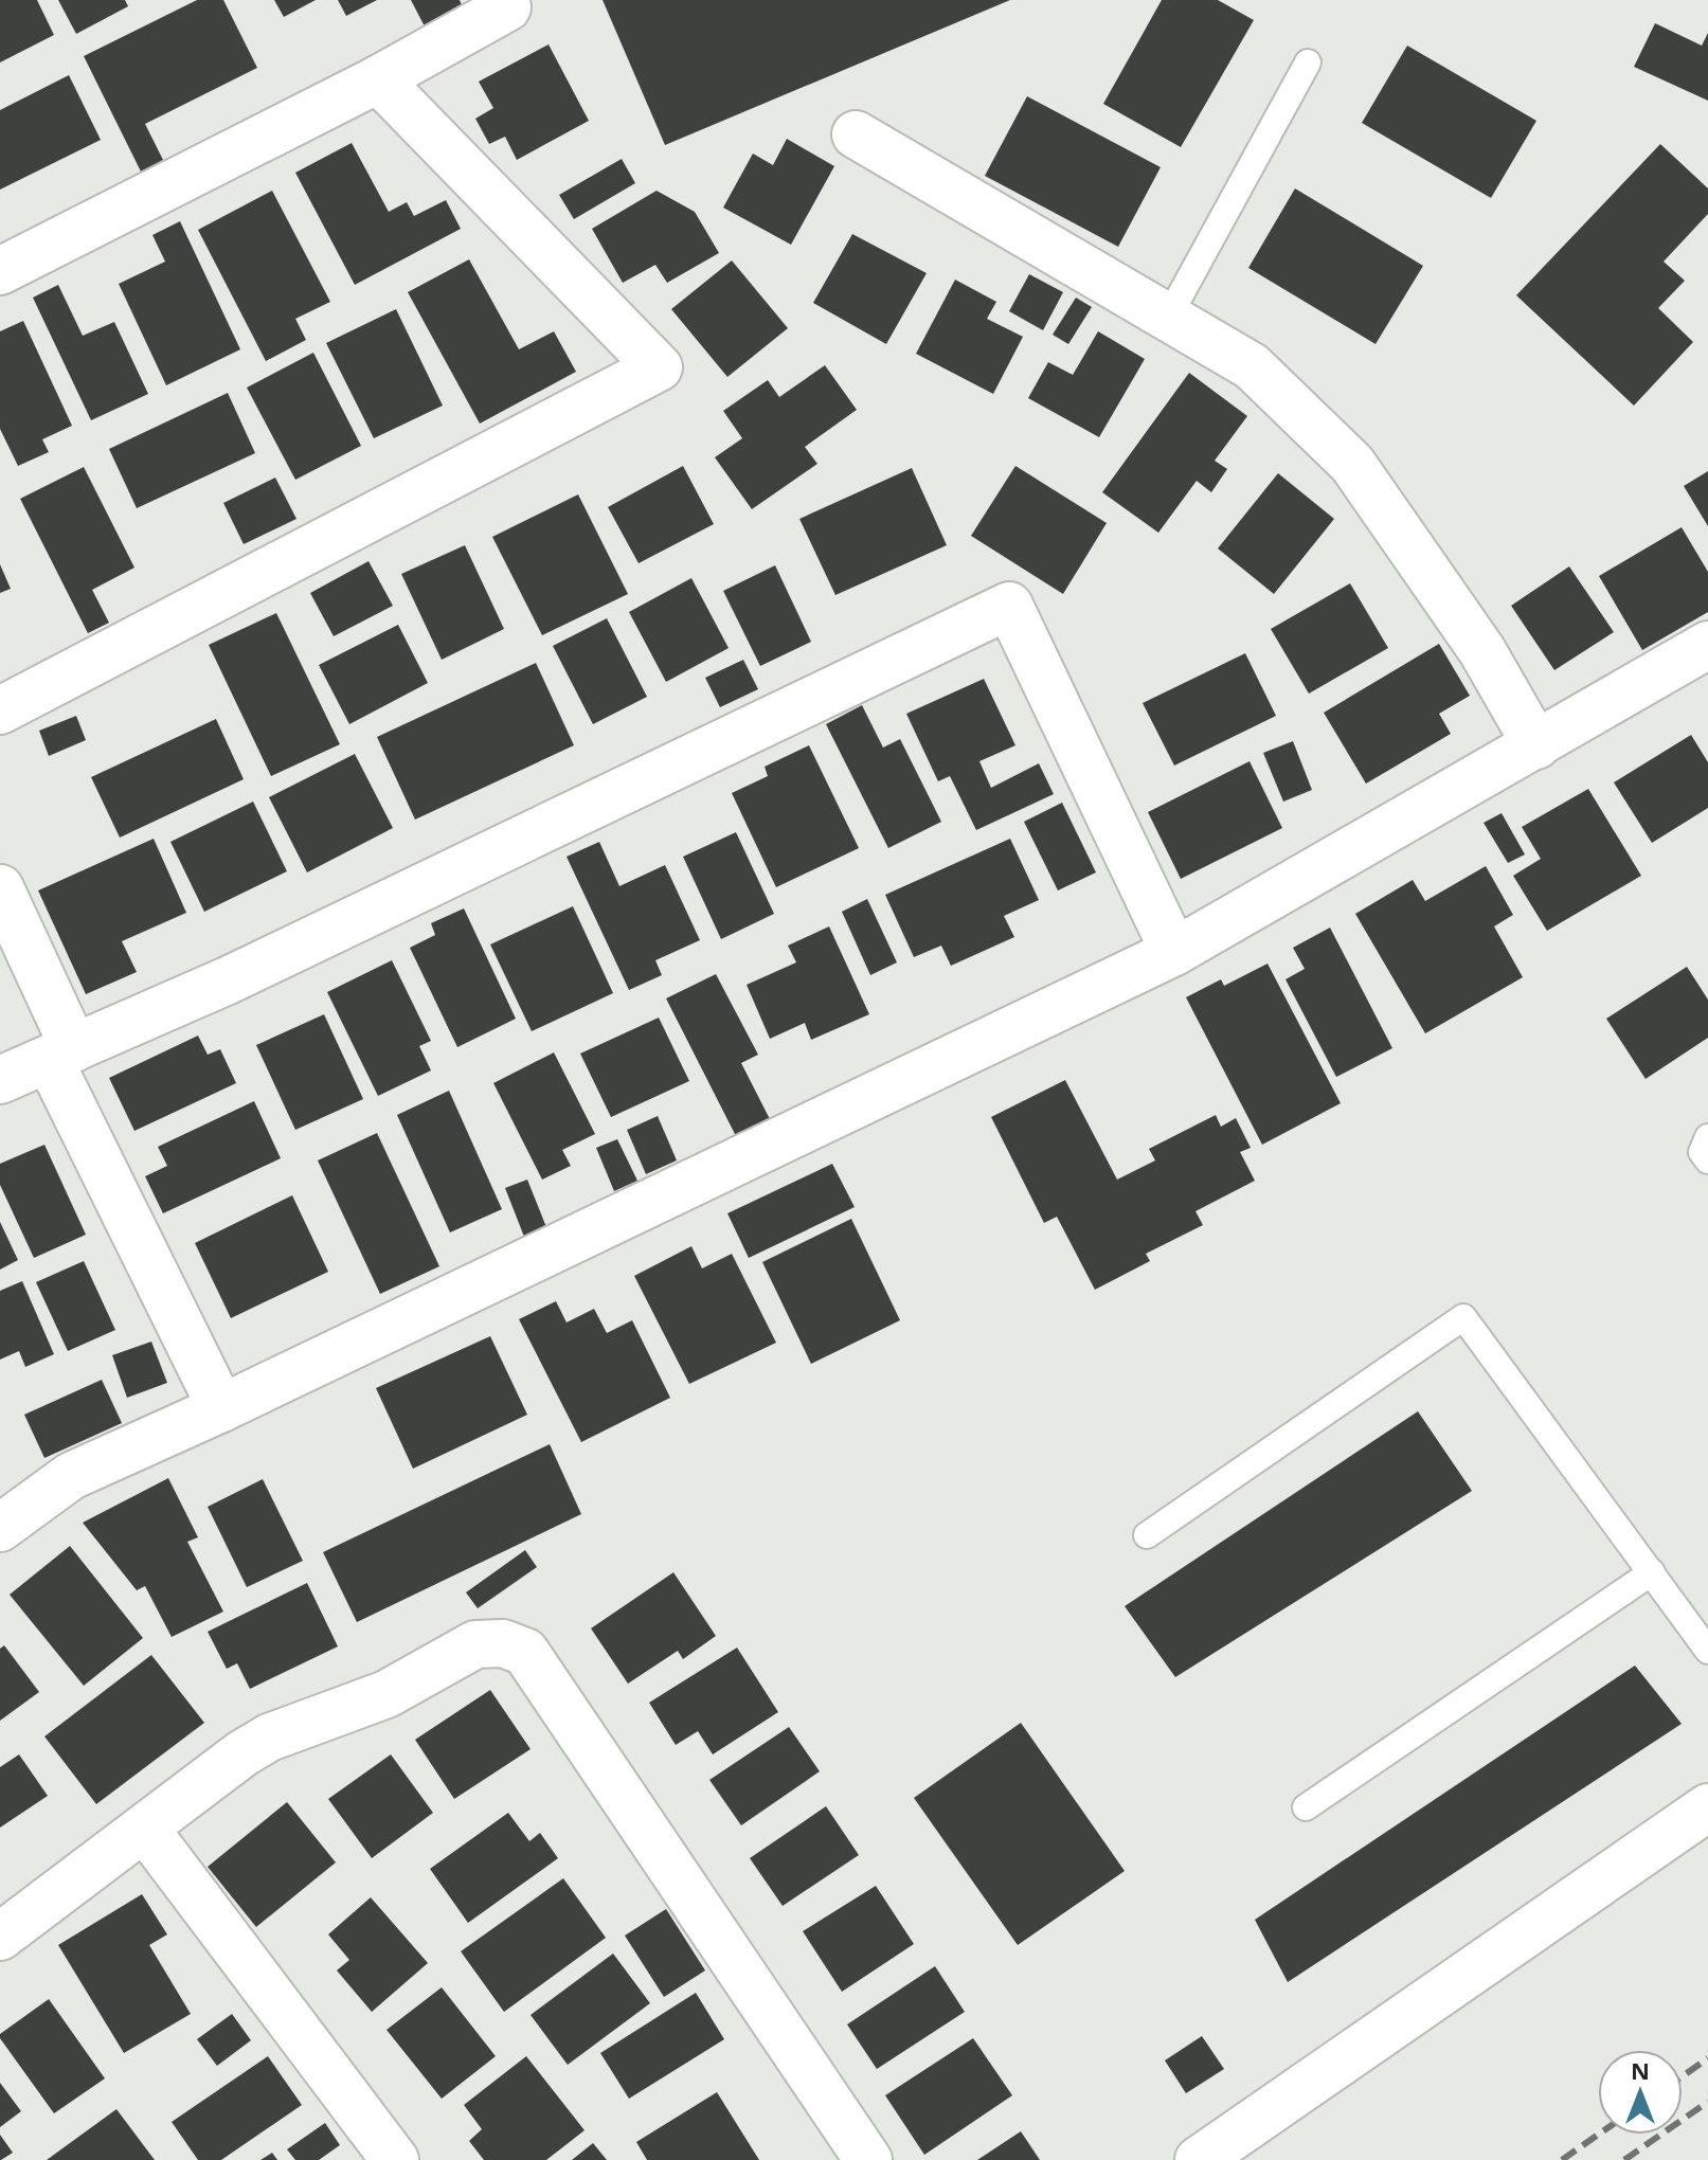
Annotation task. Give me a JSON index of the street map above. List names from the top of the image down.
{
  "north": "top"
}
